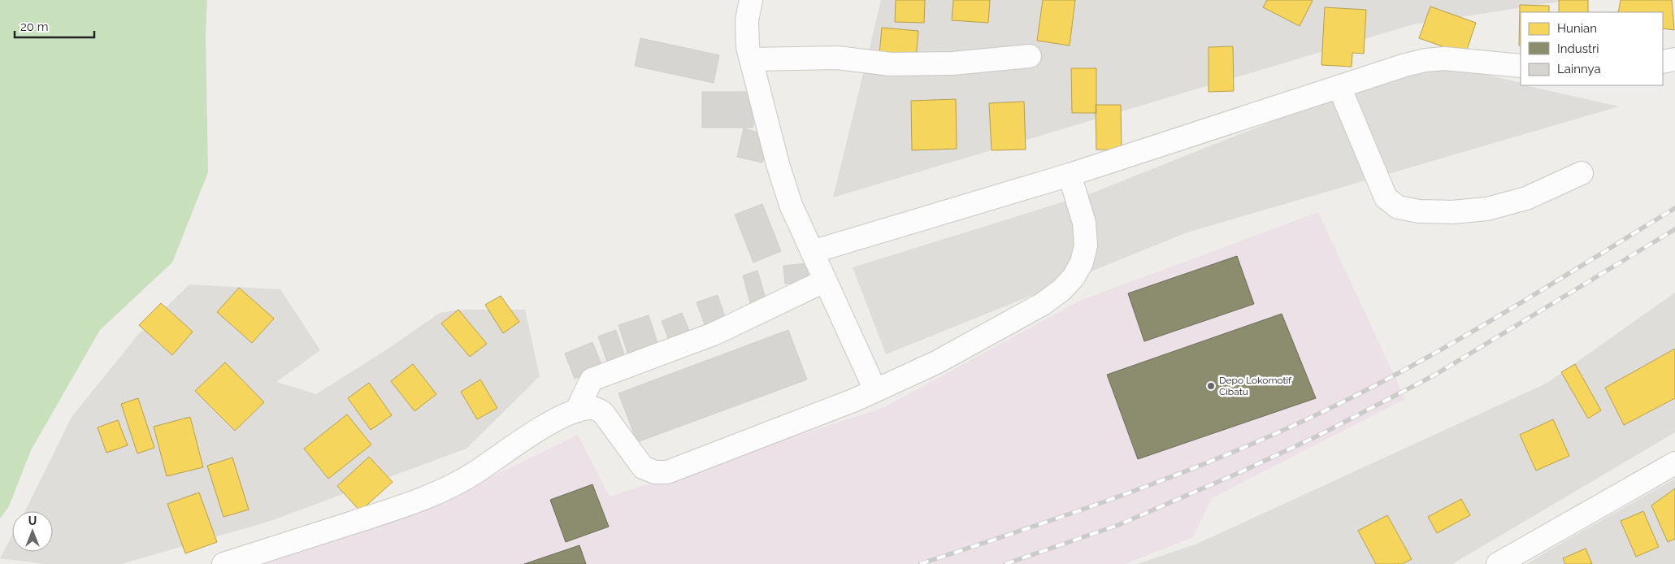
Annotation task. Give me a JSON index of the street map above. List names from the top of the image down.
{
  "places": ["Depo Lokomotif Cibatu"],
  "legend": ["Hunian", "Industri", "Lainnya"],
  "scale_bar": "20 m",
  "north": "top"
}
